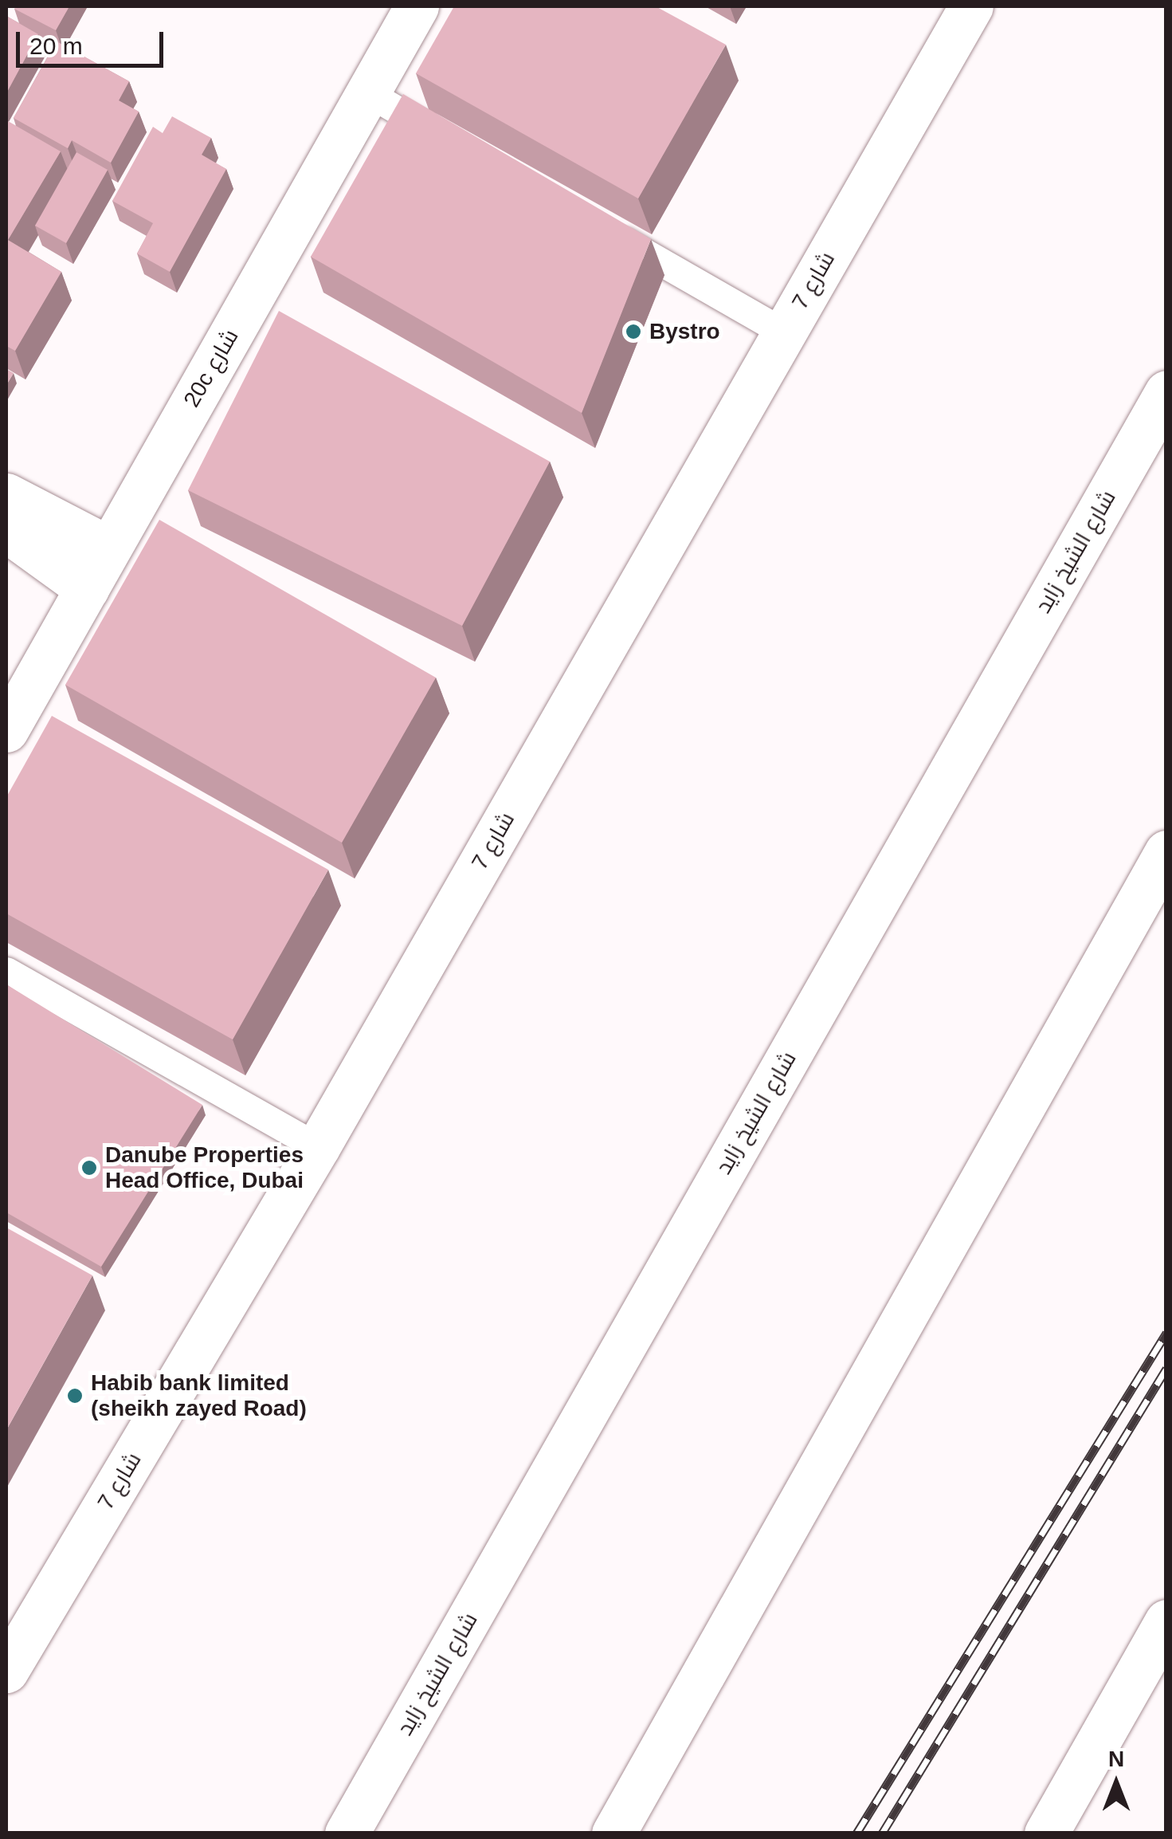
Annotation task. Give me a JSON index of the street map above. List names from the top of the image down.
{
  "streets": {
    "main road": ["شارع 7", "20c شارع", "شارع الشيخ زايد"]
  },
  "places": ["Bystro", "Danube Properties Head Office, Dubai", "Habib bank limited (sheikh zayed Road)"],
  "scale_bar": "20 m",
  "north": "top"
}
